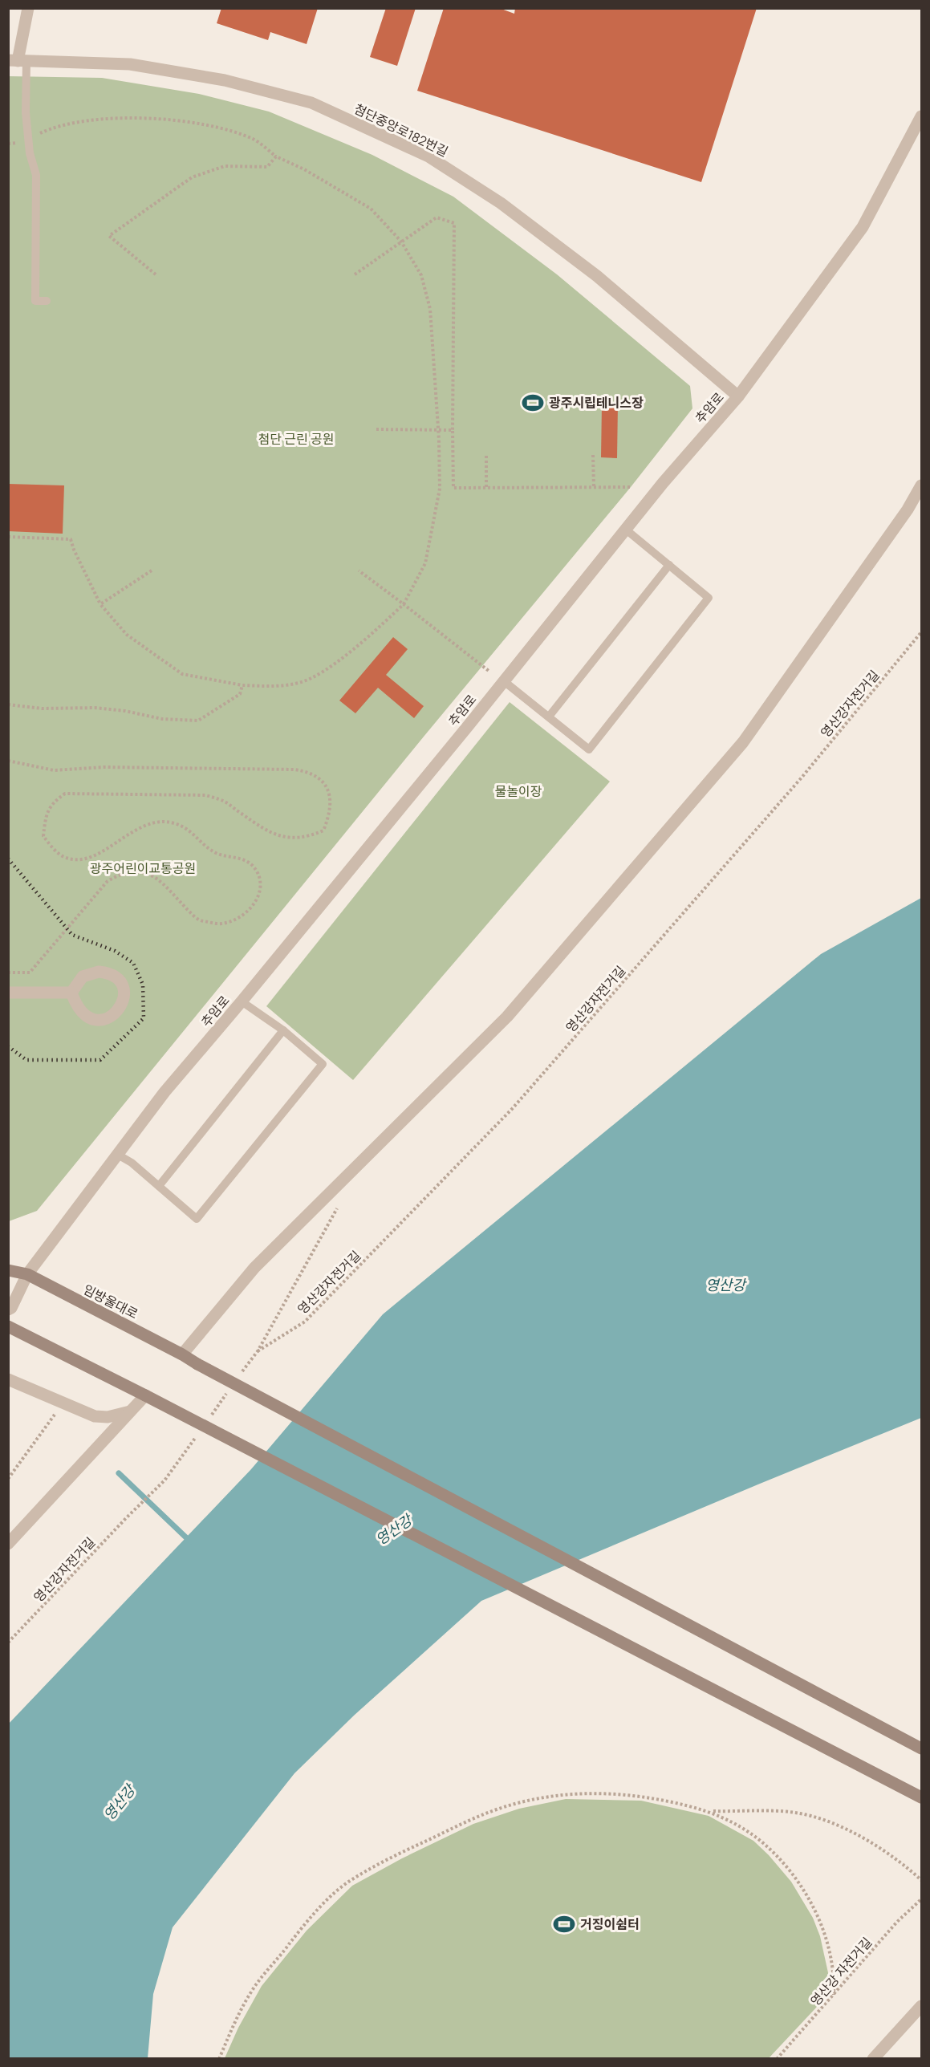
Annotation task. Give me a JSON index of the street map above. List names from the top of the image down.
{
  "streets": {
    "main road": ["임방울대로"],
    "street": ["첨단중앙로182번길", "추암로"],
    "path": ["영산강자전거길", "영산강 자전거길"]
  },
  "crossings": [
    ["첨단중앙로182번길", "추암로"],
    ["추암로", "임방울대로"]
  ],
  "water": ["영산강"],
  "parks": ["첨단 근린 공원", "물놀이장", "광주어린이교통공원"],
  "places": {
    "sports": ["광주시립테니스장", "거징이쉼터"]
  }
}
